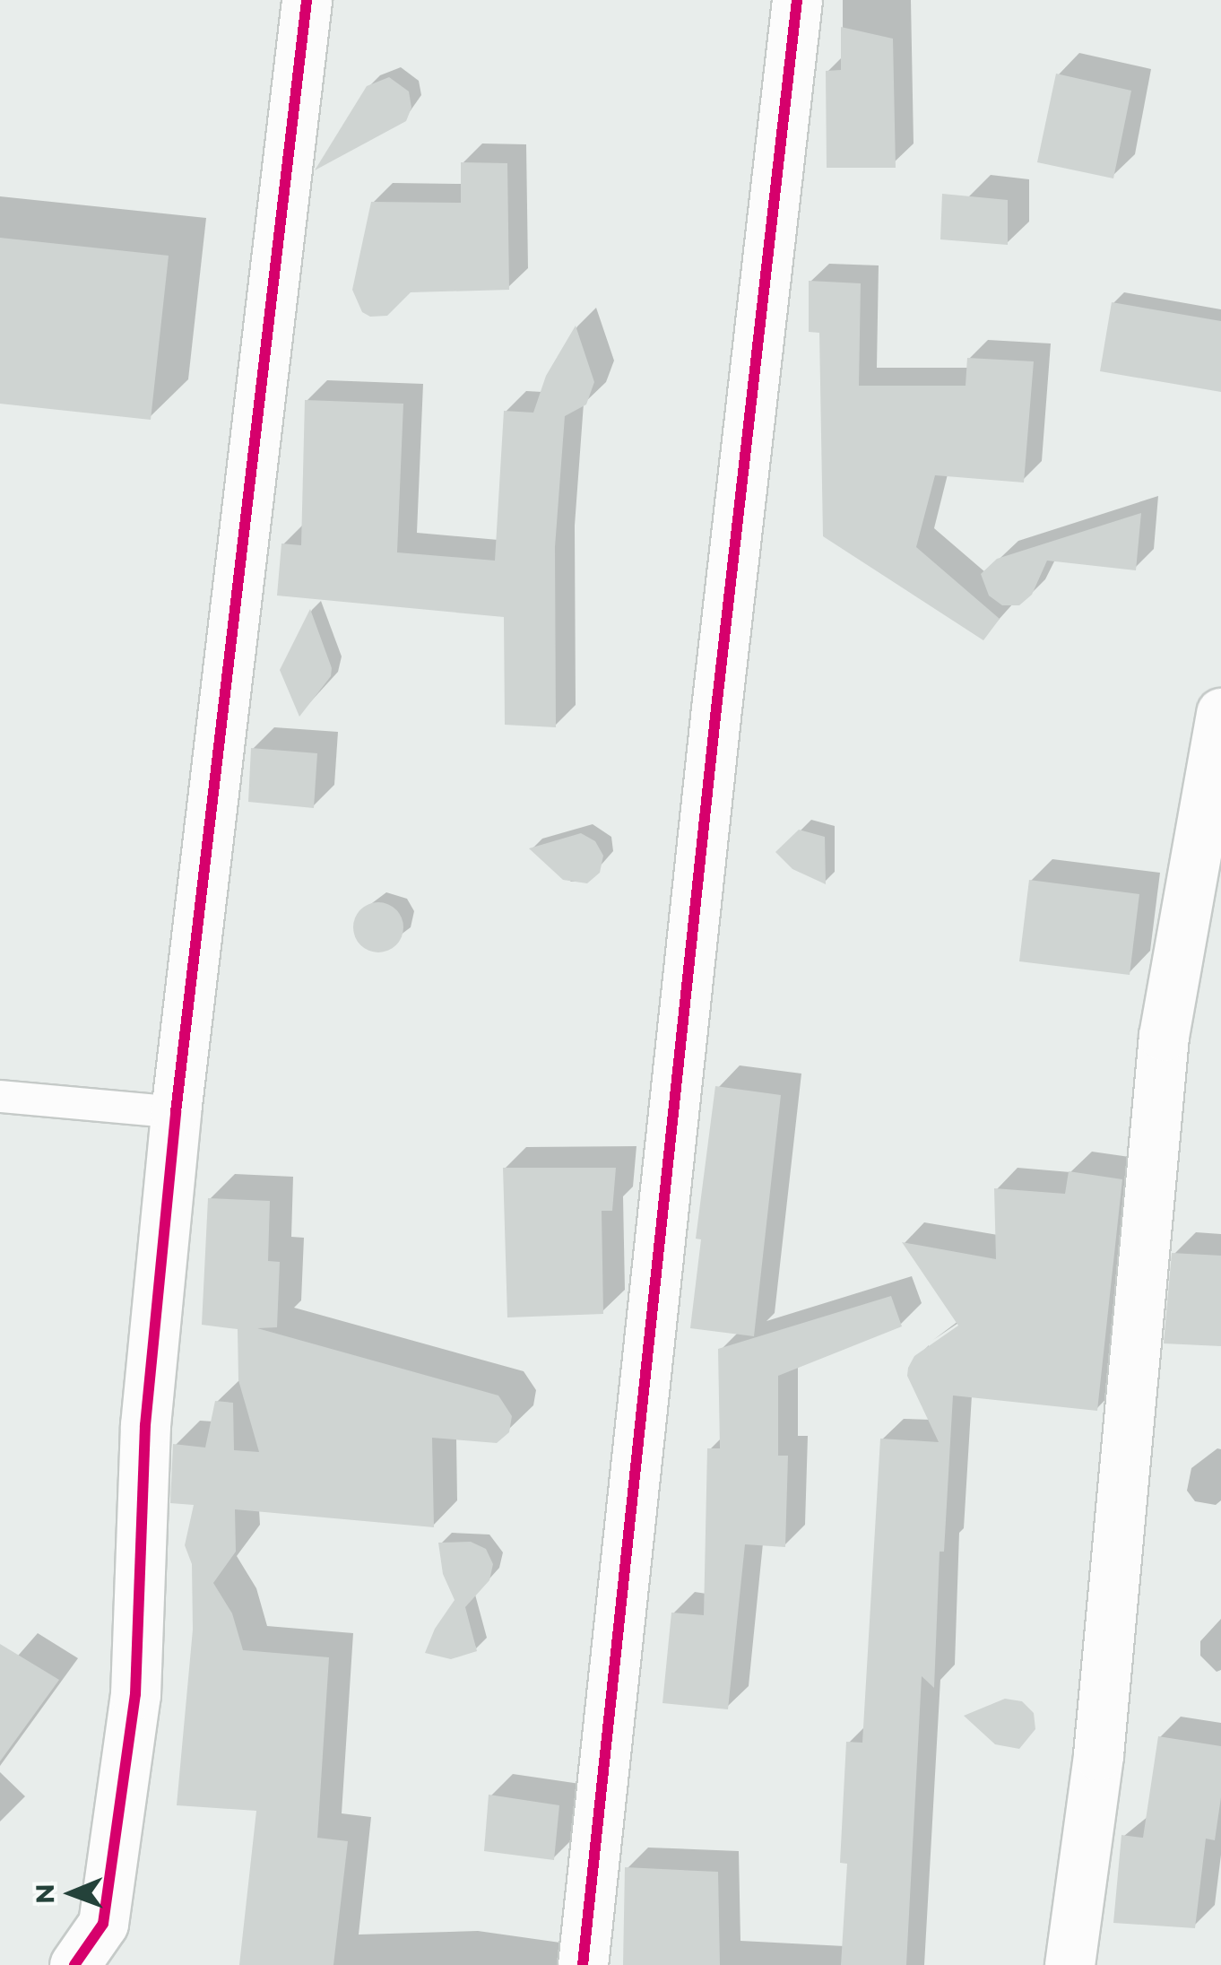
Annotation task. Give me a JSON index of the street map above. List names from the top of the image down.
{
  "north": "left"
}
